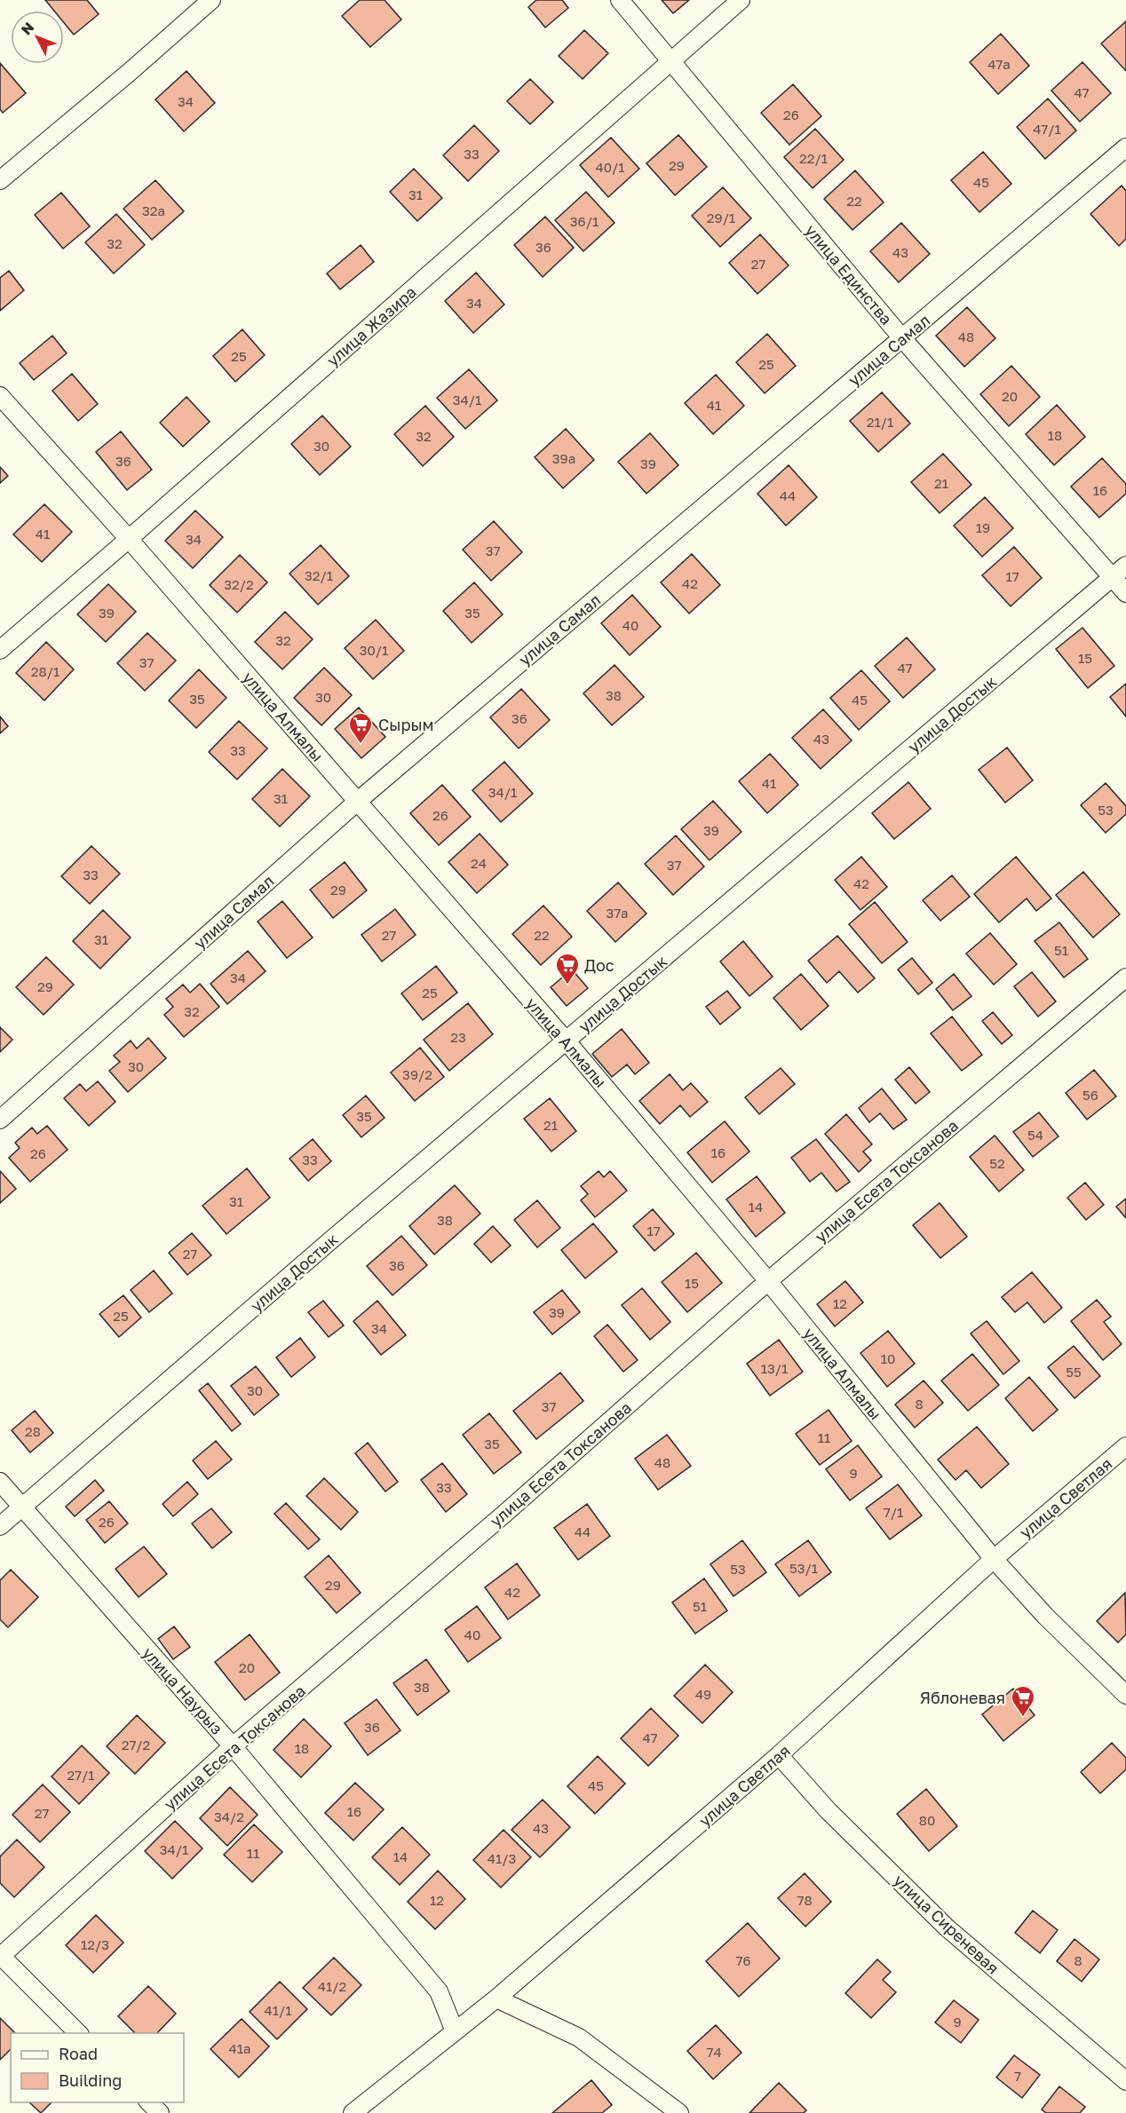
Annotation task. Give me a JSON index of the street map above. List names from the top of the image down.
{
  "streets": {
    "street": [
      "улица Единства",
      "улица Жазира",
      "улица Самал",
      "улица Достык",
      "улица Алмалы",
      "улица Есета Токсанова",
      "улица Светлая",
      "улица Наурыз",
      "улица Сиреневая"
    ]
  },
  "crossings": [
    ["улица Единства", "улица Жазира"],
    ["улица Единства", "улица Самал"],
    ["улица Единства", "улица Достык"],
    ["улица Жазира", "улица Алмалы"],
    ["улица Самал", "улица Алмалы"],
    ["улица Достык", "улица Алмалы"],
    ["улица Достык", "улица Наурыз"],
    ["улица Алмалы", "улица Есета Токсанова"],
    ["улица Алмалы", "улица Светлая"],
    ["улица Есета Токсанова", "улица Наурыз"],
    ["улица Светлая", "улица Наурыз"],
    ["улица Светлая", "улица Сиреневая"]
  ],
  "places": {
    "supermarket": ["Сырым", "Дос", "Яблоневая"]
  },
  "house_numbers": [
    "47а",
    "47",
    "34",
    "26",
    "47/1",
    "33",
    "22/1",
    "29",
    "40/1",
    "45",
    "31",
    "22",
    "32а",
    "29/1",
    "36/1",
    "32",
    "36",
    "43",
    "27",
    "34",
    "48",
    "25",
    "25",
    "20",
    "34/1",
    "41",
    "21/1",
    "18",
    "32",
    "30",
    "39а",
    "36",
    "39",
    "21",
    "16",
    "44",
    "19",
    "41",
    "34",
    "37",
    "32/1",
    "17",
    "42",
    "32/2",
    "39",
    "35",
    "40",
    "32",
    "30/1",
    "15",
    "37",
    "47",
    "28/1",
    "38",
    "30",
    "35",
    "45",
    "36",
    "43",
    "33",
    "41",
    "34/1",
    "31",
    "53",
    "26",
    "39",
    "24",
    "37",
    "33",
    "42",
    "29",
    "37а",
    "27",
    "22",
    "31",
    "51",
    "34",
    "29",
    "25",
    "32",
    "23",
    "30",
    "39/2",
    "56",
    "35",
    "21",
    "54",
    "16",
    "26",
    "33",
    "52",
    "31",
    "14",
    "38",
    "17",
    "27",
    "36",
    "15",
    "12",
    "39",
    "25",
    "34",
    "10",
    "13/1",
    "55",
    "30",
    "8",
    "37",
    "28",
    "11",
    "35",
    "48",
    "9",
    "33",
    "7/1",
    "26",
    "44",
    "53/1",
    "53",
    "29",
    "42",
    "51",
    "40",
    "20",
    "38",
    "49",
    "36",
    "47",
    "27/2",
    "18",
    "27/1",
    "45",
    "16",
    "27",
    "34/2",
    "80",
    "43",
    "34/1",
    "11",
    "14",
    "41/3",
    "12",
    "78",
    "12/3",
    "76",
    "8",
    "41/2",
    "41/1",
    "9",
    "41а",
    "74",
    "7"
  ],
  "legend": ["Road", "Building"],
  "north": "top left"
}
